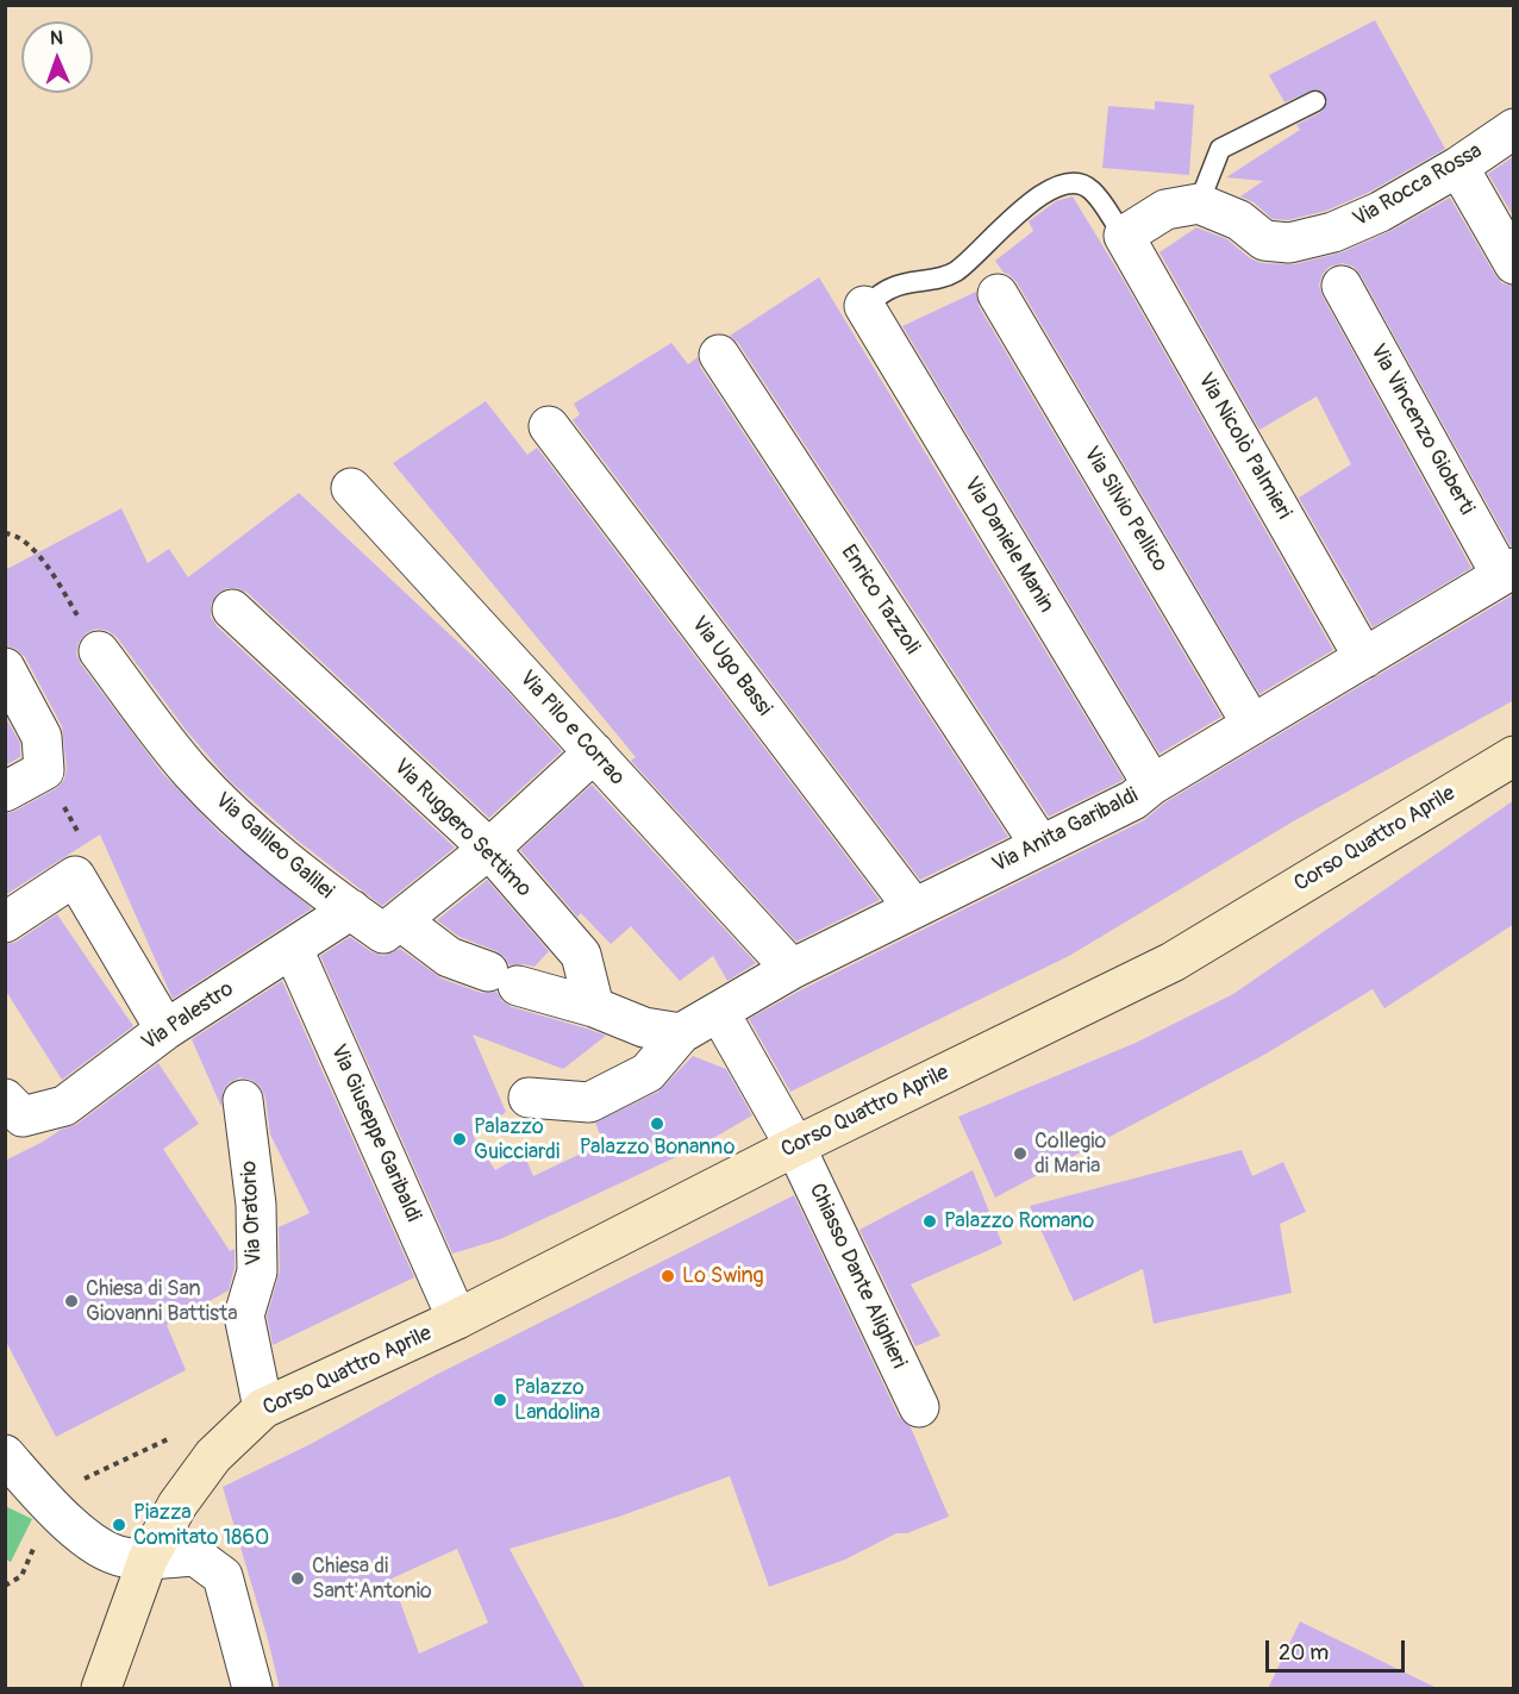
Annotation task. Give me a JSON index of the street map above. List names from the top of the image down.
{
  "streets": {
    "street": [
      "Via Rocca Rossa",
      "Via Vincenzo Gioberti",
      "Via Nicolò Palmieri",
      "Via Silvio Pellico",
      "Via Daniele Manin",
      "Enrico Tazzoli",
      "Via Ugo Bassi",
      "Via Pilo e Corrao",
      "Via Ruggero Settimo",
      "Via Anita Garibaldi",
      "Corso Quattro Aprile",
      "Via Galileo Galilei",
      "Via Palestro",
      "Via Giuseppe Garibaldi",
      "Via Oratorio",
      "Chiasso Dante Alighieri"
    ]
  },
  "crossings": [
    ["Via Vincenzo Gioberti", "Via Anita Garibaldi"],
    ["Via Nicolò Palmieri", "Via Anita Garibaldi"],
    ["Via Silvio Pellico", "Via Anita Garibaldi"],
    ["Via Daniele Manin", "Via Anita Garibaldi"],
    ["Enrico Tazzoli", "Via Anita Garibaldi"],
    ["Via Ugo Bassi", "Via Anita Garibaldi"],
    ["Via Pilo e Corrao", "Via Anita Garibaldi"],
    ["Corso Quattro Aprile", "Via Giuseppe Garibaldi"],
    ["Corso Quattro Aprile", "Via Oratorio"],
    ["Corso Quattro Aprile", "Chiasso Dante Alighieri"],
    ["Via Galileo Galilei", "Via Palestro"],
    ["Via Palestro", "Via Giuseppe Garibaldi"]
  ],
  "places": [
    "Palazzo Bonanno",
    "Palazzo Guicciardi",
    "Collegio di Maria",
    "Palazzo Romano",
    "Lo Swing",
    "Chiesa di San Giovanni Battista",
    "Palazzo Landolina",
    "Piazza Comitato 1860",
    "Chiesa di Sant'Antonio"
  ],
  "scale_bar": "20 m",
  "north": "top"
}
